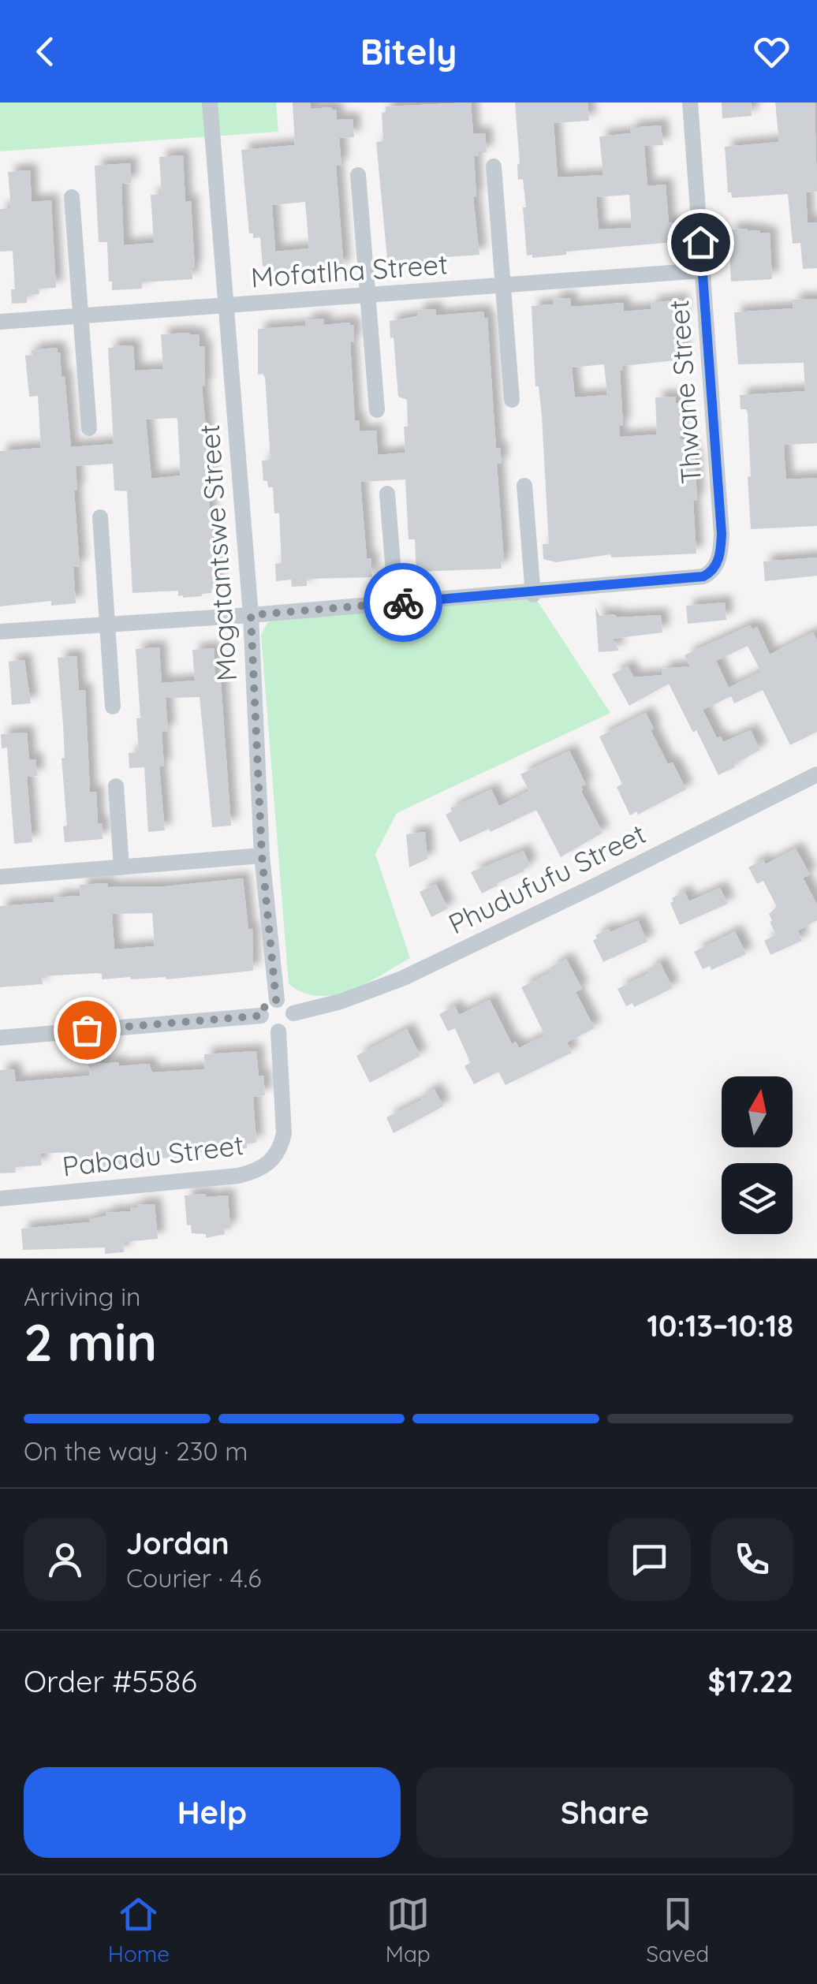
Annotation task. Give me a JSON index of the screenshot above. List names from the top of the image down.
{
  "streets": {
    "street": [
      "Mofatlha Street",
      "Thwane Street",
      "Mogatantswe Street",
      "Phudufufu Street",
      "Pabadu Street"
    ]
  },
  "crossings": [
    ["Mofatlha Street", "Thwane Street"],
    ["Mofatlha Street", "Mogatantswe Street"],
    ["Mogatantswe Street", "Phudufufu Street"],
    ["Mogatantswe Street", "Pabadu Street"],
    ["Phudufufu Street", "Pabadu Street"]
  ],
  "north": "top",
  "page": {
    "header": "Bitely",
    "heading": ["2 min", "Arriving in", "10:13–10:18"],
    "panel": [
      "Jordan",
      "Courier · 4.6",
      "Order #5586",
      "$17.22"
    ],
    "bar": "On the way · 230 m",
    "buttons": ["Help", "Share"],
    "tabs": ["Home", "Map", "Saved"]
  }
}
